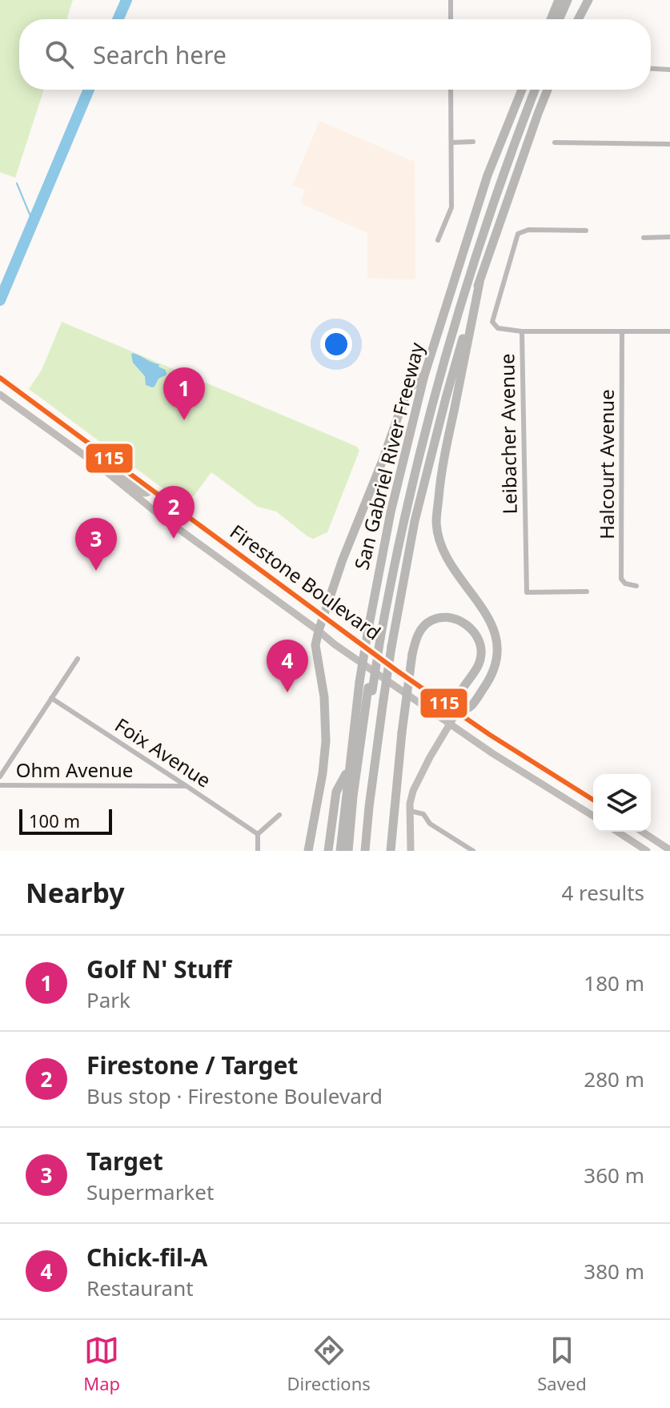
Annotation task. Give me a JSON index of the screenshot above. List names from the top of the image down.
{
  "streets": {
    "highway": ["San Gabriel River Freeway"],
    "main road": ["Firestone Boulevard"],
    "street": [
      "Leibacher Avenue",
      "Halcourt Avenue",
      "Foix Avenue",
      "Ohm Avenue"
    ]
  },
  "crossings": [
    ["Foix Avenue", "Ohm Avenue"]
  ],
  "lines": ["transit line 115"],
  "scale_bar": "100 m",
  "page": {
    "search": "Search here",
    "pins": [
      "1",
      "2",
      "3",
      "4"
    ],
    "scale": "100 m",
    "heading": ["Nearby", "4 results"],
    "list": [
      {
        "mark": "1",
        "name": "Golf N' Stuff",
        "note": "Park",
        "value": "180 m"
      },
      {
        "mark": "2",
        "name": "Firestone / Target",
        "note": "Bus stop · Firestone Boulevard",
        "value": "280 m"
      },
      {
        "mark": "3",
        "name": "Target",
        "note": "Supermarket",
        "value": "360 m"
      },
      {
        "mark": "4",
        "name": "Chick-fil-A",
        "note": "Restaurant",
        "value": "380 m"
      }
    ],
    "nav": ["Map", "Directions", "Saved"]
  }
}
